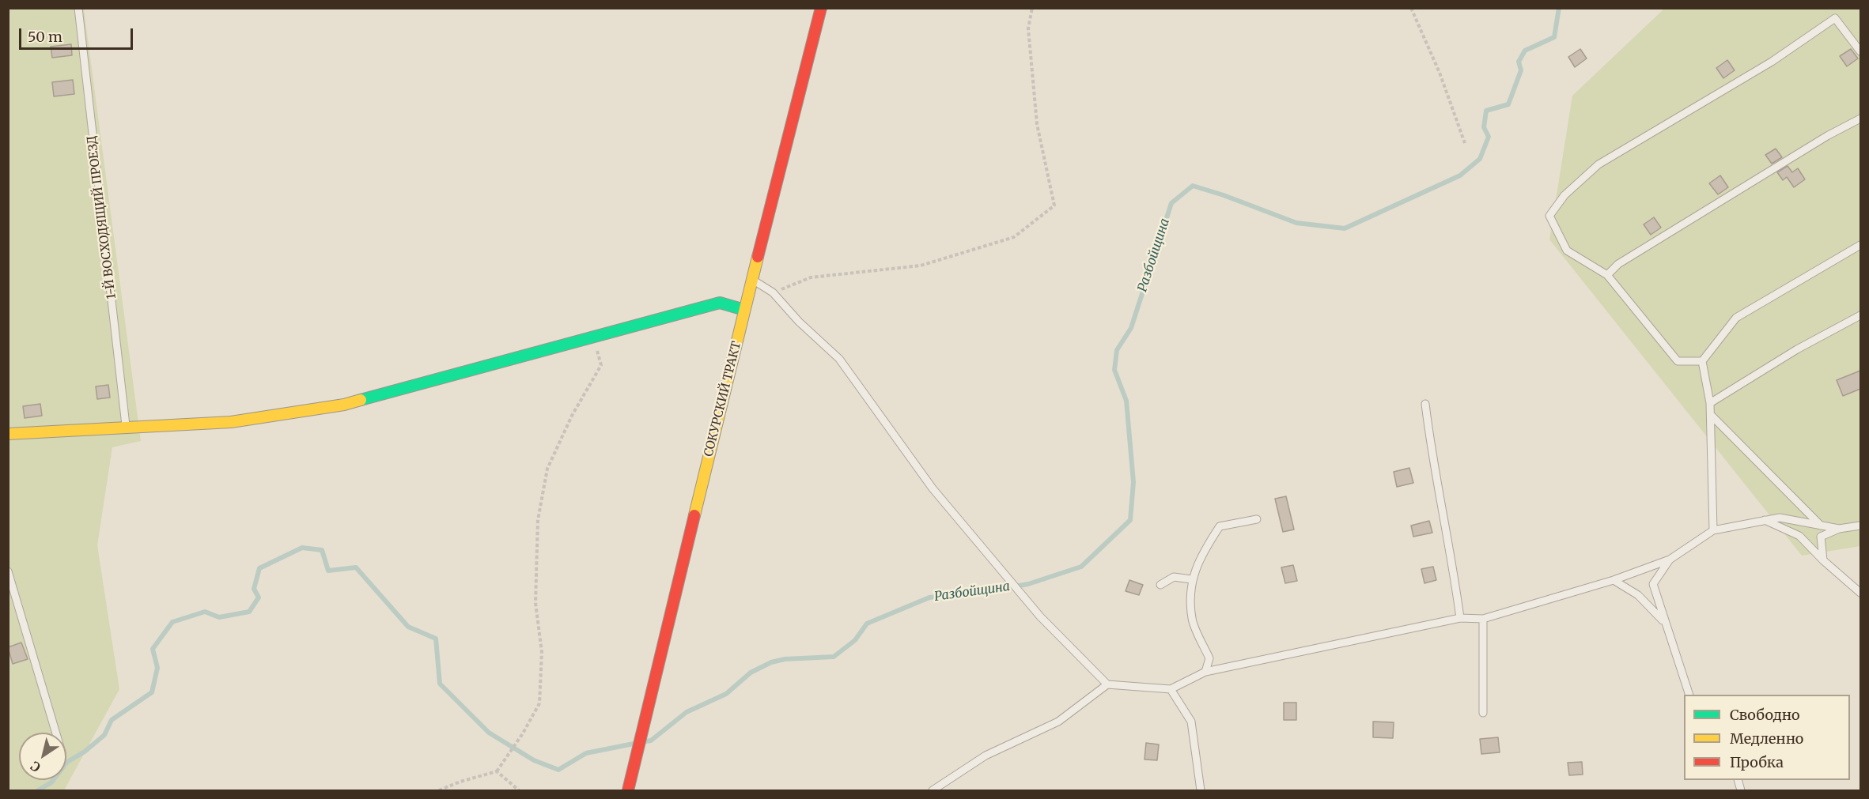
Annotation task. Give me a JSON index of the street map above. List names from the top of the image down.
{
  "streets": {
    "street": ["СОКУРСКИЙ ТРАКТ"],
    "lane": ["1-Й ВОСХОДЯЩИЙ ПРОЕЗД"]
  },
  "water": ["Разбойщина"],
  "legend": ["Свободно", "Медленно", "Пробка"],
  "scale_bar": "50 m",
  "north": "bottom left"
}
